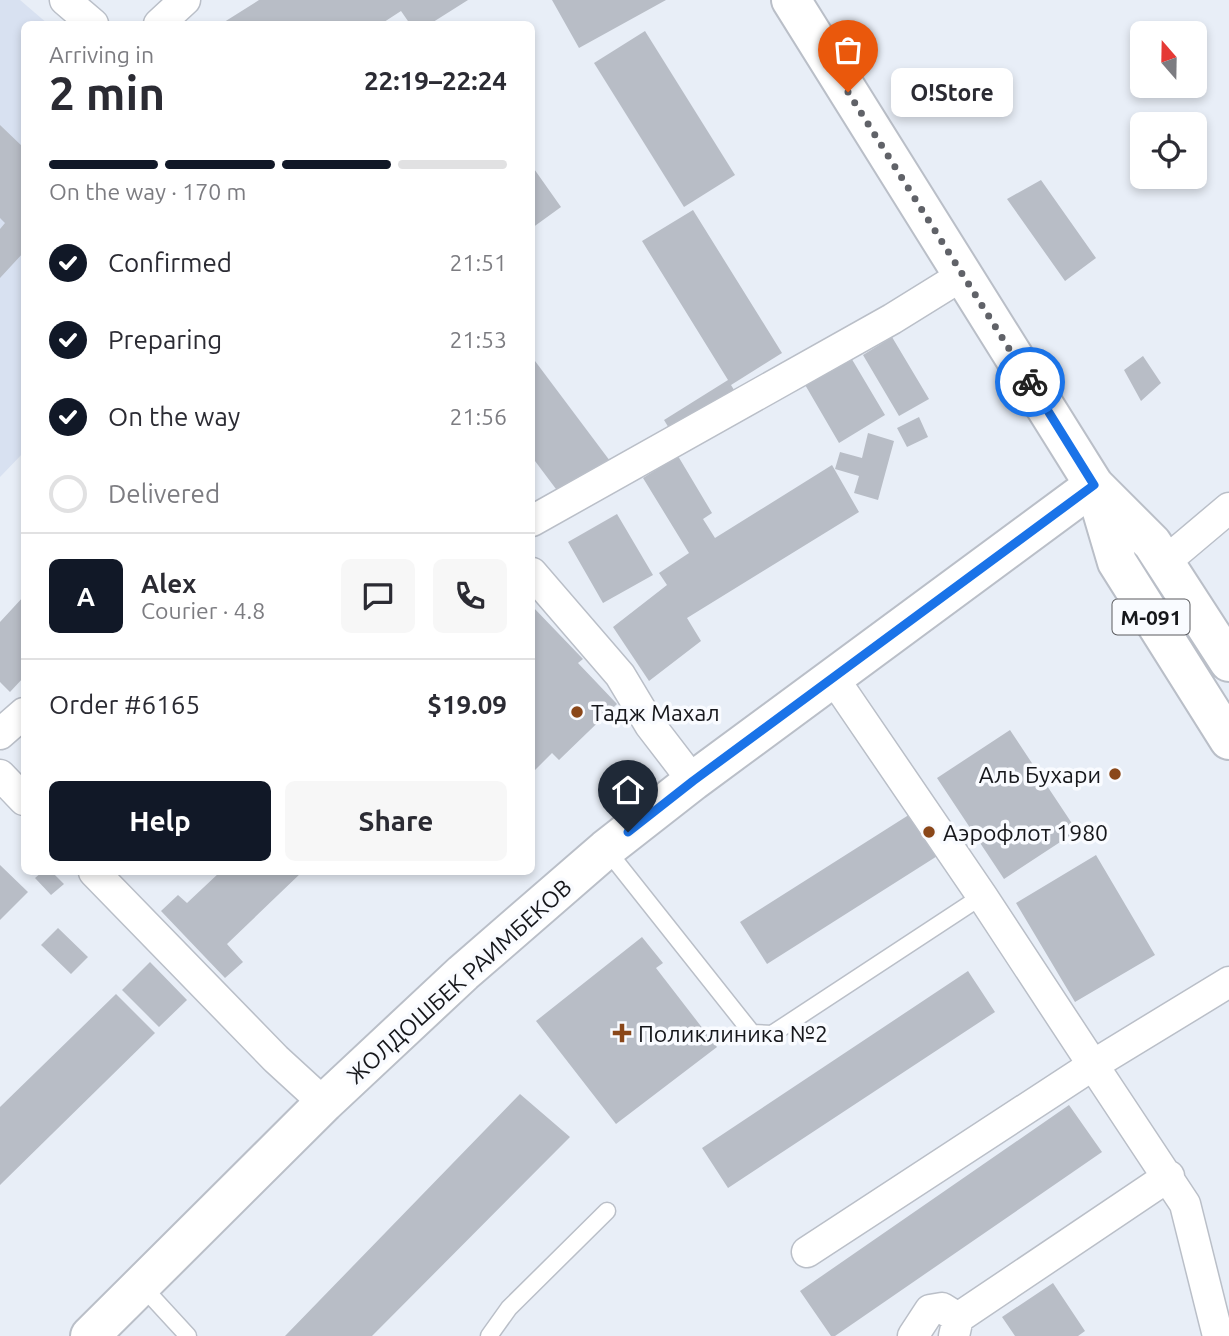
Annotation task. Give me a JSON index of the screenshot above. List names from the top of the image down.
{
  "streets": {
    "main road": ["М-091", "ЖОЛДОШБЕК РАИМБЕКОВ"]
  },
  "crossings": [
    ["М-091", "ЖОЛДОШБЕК РАИМБЕКОВ"]
  ],
  "places": {
    "other": [
      "O!Store",
      "Тадж Махал",
      "Аль Бухари",
      "Аэрофлот 1980"
    ],
    "health": ["Поликлиника №2"]
  },
  "north": "top",
  "page": {
    "heading": ["2 min", "Arriving in", "22:19–22:24"],
    "panel": [
      "Alex",
      "Courier · 4.8",
      "Order #6165",
      "$19.09"
    ],
    "bubble": "O!Store",
    "bar": "On the way · 170 m",
    "list": [
      ["Confirmed", "21:51"],
      ["Preparing", "21:53"],
      ["On the way", "21:56"],
      "Delivered"
    ],
    "round": "A",
    "buttons": ["Help", "Share"]
  }
}
